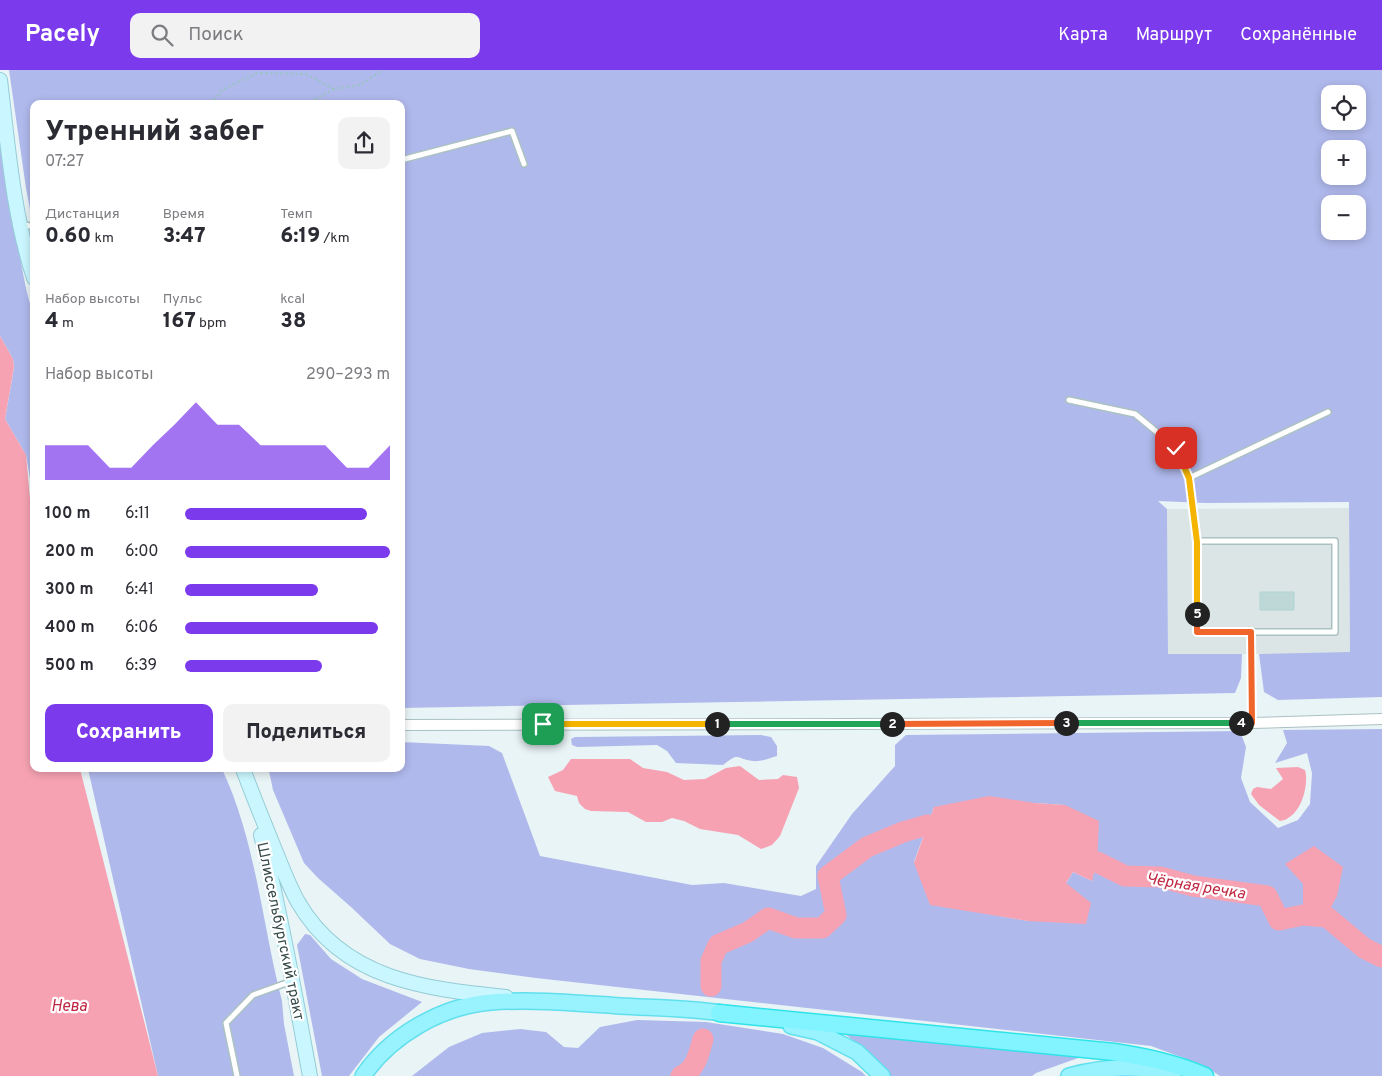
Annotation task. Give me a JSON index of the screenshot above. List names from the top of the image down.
{
  "streets": {
    "main road": ["Шлиссельбургский тракт"]
  },
  "water": ["Чёрная речка", "Нева"],
  "page": {
    "header": "Pacely",
    "search": "Поиск",
    "nav": ["Карта", "Маршрут", "Сохранённые"],
    "map_buttons": ["+", "−"],
    "heading": ["Утренний забег", "07:27"],
    "stats": [
      ["Дистанция", "0.60 km"],
      ["Время", "3:47"],
      ["Темп", "6:19 /km"],
      ["Набор высоты", "4 m"],
      ["Пульс", "167 bpm"],
      ["kcal", "38"]
    ],
    "chart": ["Набор высоты", "290–293 m"],
    "list": [
      {
        "name": "100 m",
        "note": "6:11"
      },
      {
        "name": "200 m",
        "note": "6:00"
      },
      {
        "name": "300 m",
        "note": "6:41"
      },
      {
        "name": "400 m",
        "note": "6:06"
      },
      {
        "name": "500 m",
        "note": "6:39"
      }
    ],
    "pins": [
      "5",
      "3",
      "4",
      "1",
      "2"
    ],
    "buttons": ["Сохранить", "Поделиться"]
  }
}
